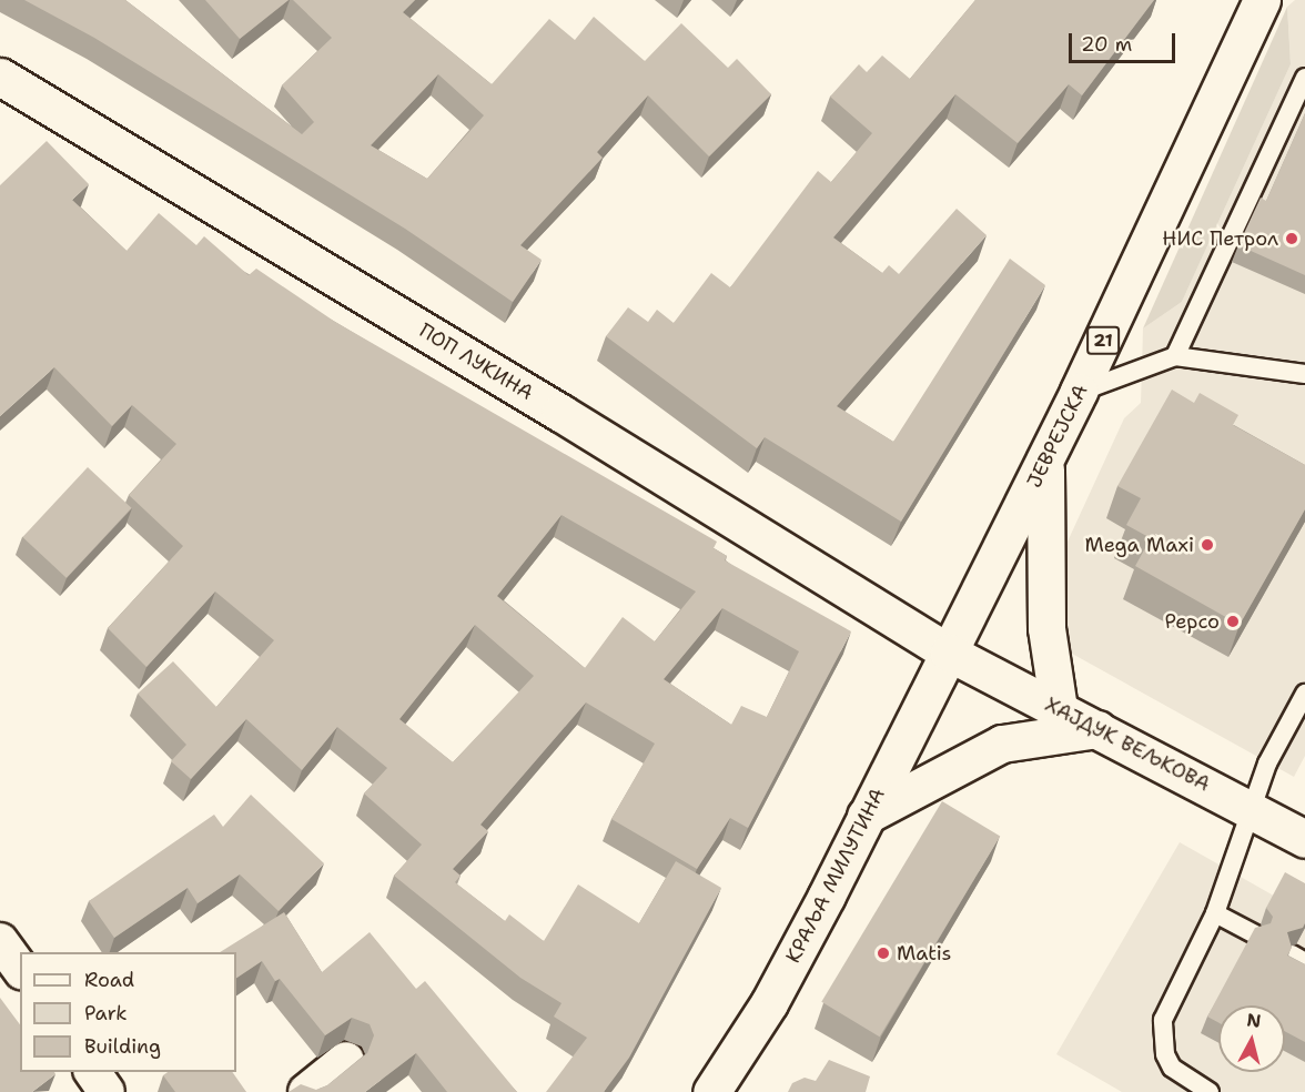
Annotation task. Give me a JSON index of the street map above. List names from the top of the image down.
{
  "streets": {
    "main road": [
      "21",
      "ПОП ЛУКИНА",
      "ЈЕВРЕЈСКА",
      "ХАЈДУК ВЕЉКОВА",
      "КРАЉА МИЛУТИНА"
    ]
  },
  "crossings": [
    ["ПОП ЛУКИНА", "ЈЕВРЕЈСКА"],
    ["ПОП ЛУКИНА", "ХАЈДУК ВЕЉКОВА"],
    ["ПОП ЛУКИНА", "КРАЉА МИЛУТИНА"],
    ["ЈЕВРЕЈСКА", "ХАЈДУК ВЕЉКОВА"],
    ["ЈЕВРЕЈСКА", "КРАЉА МИЛУТИНА"],
    ["ХАЈДУК ВЕЉКОВА", "КРАЉА МИЛУТИНА"]
  ],
  "places": [
    "НИС Петрол",
    "Mega Maxi",
    "Pepco",
    "Matis"
  ],
  "legend": ["Road", "Park", "Building"],
  "scale_bar": "20 m",
  "north": "top"
}
